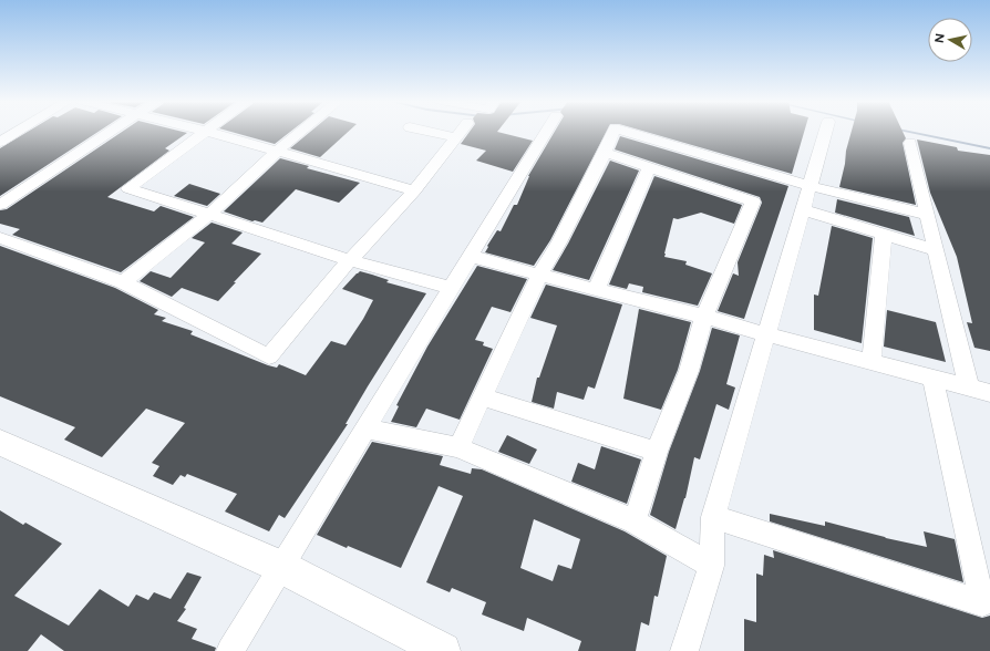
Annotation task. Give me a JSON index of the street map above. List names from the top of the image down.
{
  "north": "left"
}
